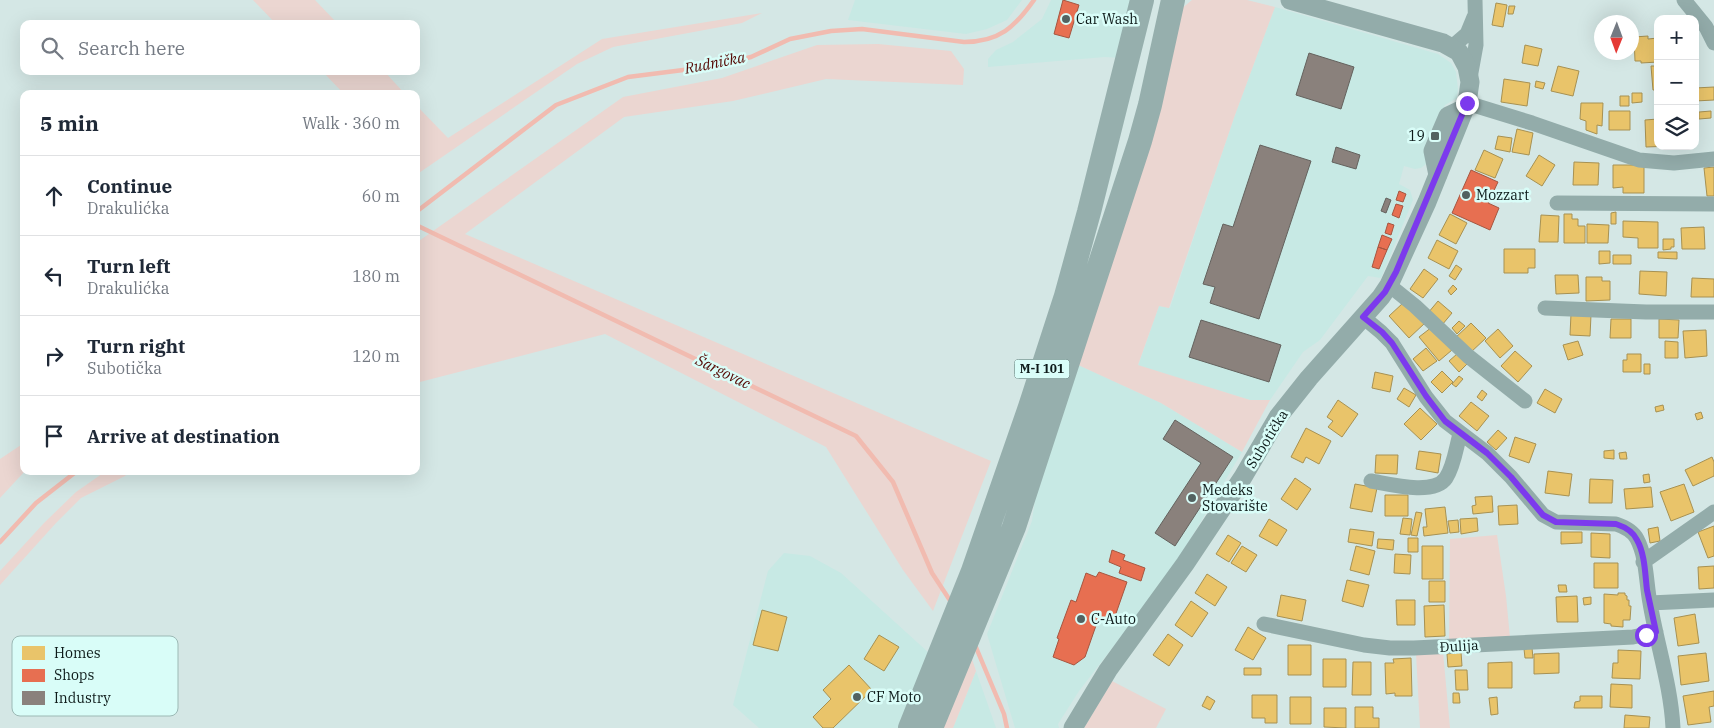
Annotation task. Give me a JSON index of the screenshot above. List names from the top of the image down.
{
  "streets": {
    "main road": ["M-I 101"],
    "street": ["Subotička", "Đulija"]
  },
  "water": ["Rudnička", "Šargovac"],
  "places": {
    "other": [
      "Car Wash",
      "Mozzart",
      "Medeks Stovarište",
      "C-Auto",
      "CF Moto"
    ],
    "transit": ["19"]
  },
  "legend": ["Homes", "Shops", "Industry"],
  "north": "bottom",
  "page": {
    "map_buttons": ["+", "−"],
    "search": "Search here",
    "heading": ["5 min", "Walk · 360 m"],
    "list": [
      ["Continue", "Drakulićka", "60 m"],
      ["Turn left", "Drakulićka", "180 m"],
      ["Turn right", "Subotička", "120 m"],
      "Arrive at destination"
    ]
  }
}
